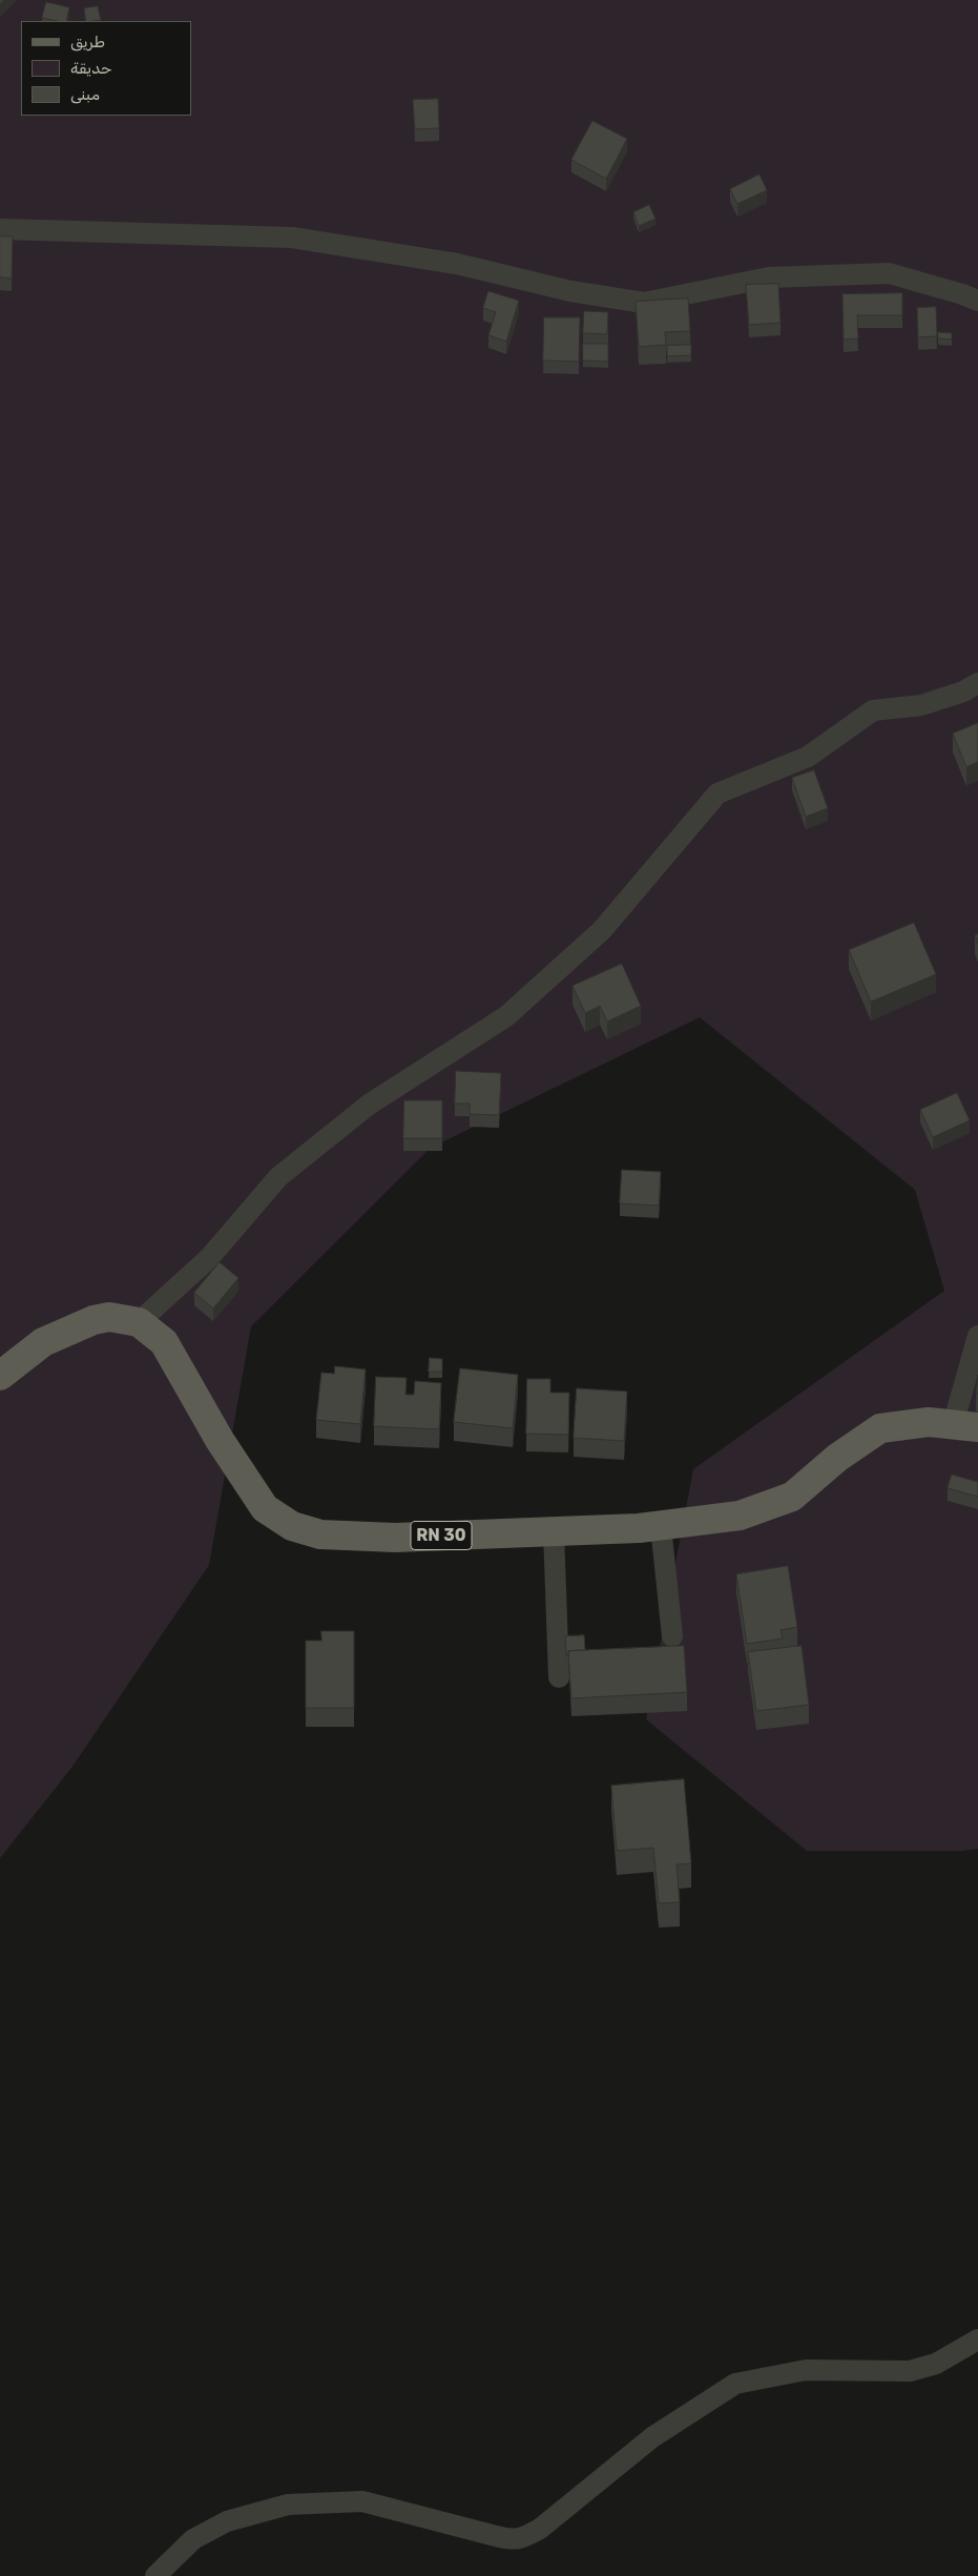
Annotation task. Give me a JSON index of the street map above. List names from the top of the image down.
{
  "streets": {
    "main road": ["RN 30"]
  },
  "legend": ["طريق", "حديقة", "مبنى"]
}
